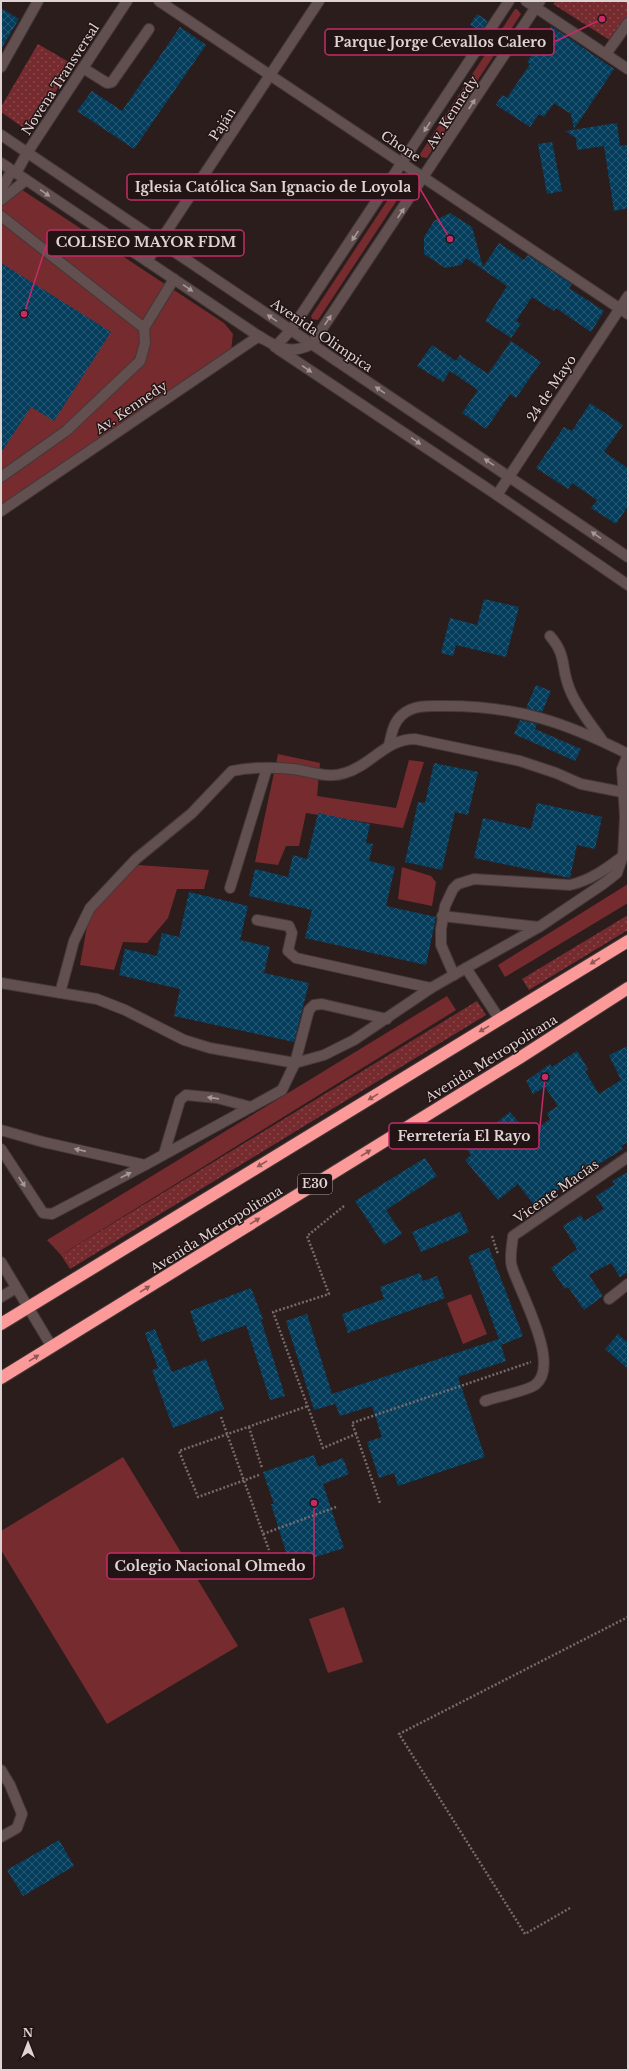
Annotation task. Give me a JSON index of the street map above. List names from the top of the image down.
{
  "streets": {
    "highway": ["Avenida Metropolitana", "E30"],
    "street": [
      "Novena Transversal",
      "Av. Kennedy",
      "Paján",
      "Chone",
      "Avenida Olimpica",
      "24 de Mayo",
      "Vicente Macías"
    ]
  },
  "crossings": [
    ["Novena Transversal", "Avenida Olimpica"],
    ["Av. Kennedy", "Chone"],
    ["Av. Kennedy", "Avenida Olimpica"],
    ["Paján", "Chone"],
    ["Paján", "Avenida Olimpica"],
    ["Chone", "24 de Mayo"],
    ["Avenida Olimpica", "24 de Mayo"]
  ],
  "places": [
    "Parque Jorge Cevallos Calero",
    "Iglesia Católica San Ignacio de Loyola",
    "COLISEO MAYOR FDM",
    "Ferretería El Rayo",
    "Colegio Nacional Olmedo"
  ],
  "north": "top"
}
